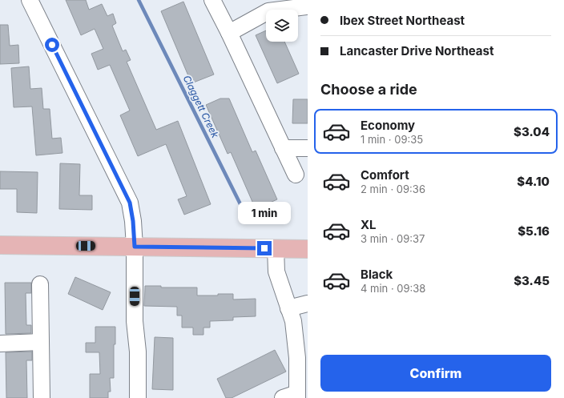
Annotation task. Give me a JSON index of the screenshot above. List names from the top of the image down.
{
  "water": ["Claggett Creek"],
  "page": {
    "banner": ["Ibex Street Northeast", "Lancaster Drive Northeast"],
    "heading": "Choose a ride",
    "list": [
      {
        "name": "Economy",
        "note": "1 min · 09:35",
        "value": "$3.04"
      },
      {
        "name": "Comfort",
        "note": "2 min · 09:36",
        "value": "$4.10"
      },
      {
        "name": "XL",
        "note": "3 min · 09:37",
        "value": "$5.16"
      },
      {
        "name": "Black",
        "note": "4 min · 09:38",
        "value": "$3.45"
      }
    ],
    "bubble": "1 min",
    "buttons": "Confirm"
  }
}
